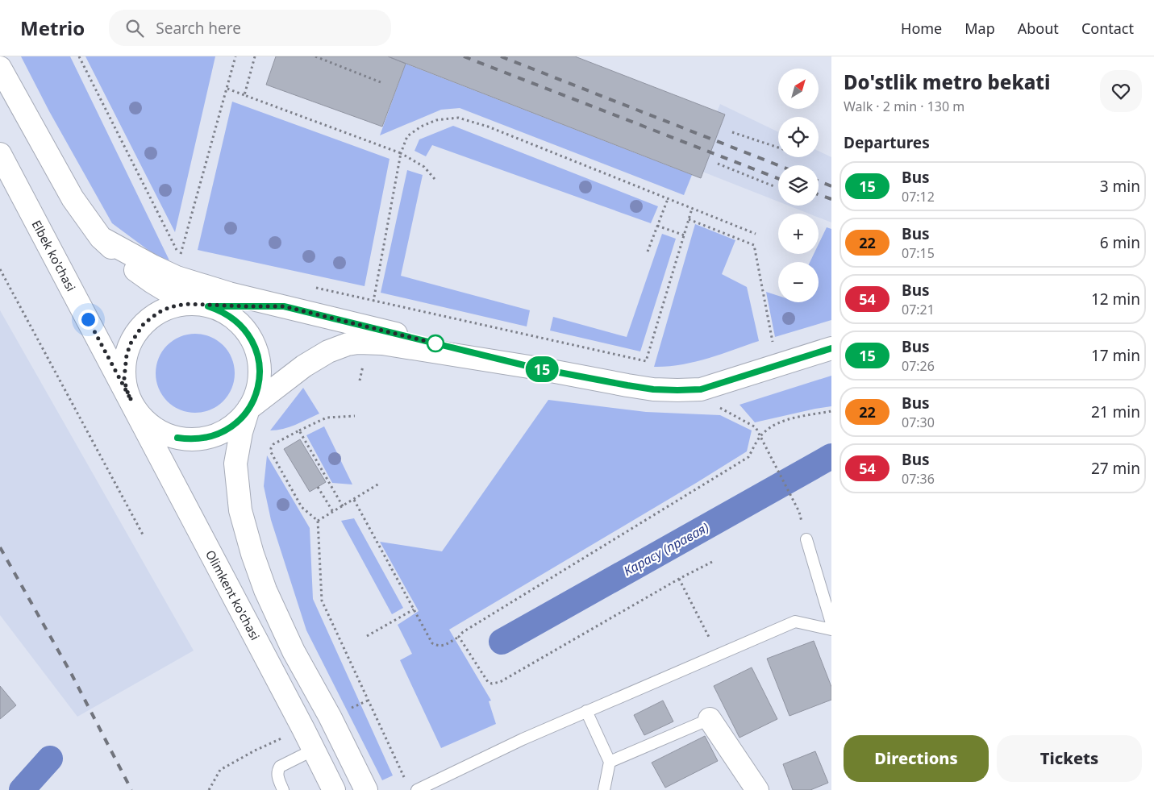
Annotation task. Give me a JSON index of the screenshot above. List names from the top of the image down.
{
  "streets": {
    "main road": ["Elbek ko'chasi", "Olimkent ko'chasi"]
  },
  "crossings": [
    ["Elbek ko'chasi", "Olimkent ko'chasi"]
  ],
  "water": ["Карасу (правая)"],
  "lines": ["bus line 15"],
  "north": "top right",
  "page": {
    "header": "Metrio",
    "search": "Search here",
    "nav": [
      "Home",
      "Map",
      "About",
      "Contact"
    ],
    "on_map": "15",
    "heading": [
      ["Do'stlik metro bekati", "Walk · 2 min · 130 m"],
      "Departures"
    ],
    "map_buttons": ["+", "−"],
    "list": [
      {
        "mark": "15",
        "name": "Bus",
        "note": "07:12",
        "value": "3 min"
      },
      {
        "mark": "22",
        "name": "Bus",
        "note": "07:15",
        "value": "6 min"
      },
      {
        "mark": "54",
        "name": "Bus",
        "note": "07:21",
        "value": "12 min"
      },
      {
        "mark": "15",
        "name": "Bus",
        "note": "07:26",
        "value": "17 min"
      },
      {
        "mark": "22",
        "name": "Bus",
        "note": "07:30",
        "value": "21 min"
      },
      {
        "mark": "54",
        "name": "Bus",
        "note": "07:36",
        "value": "27 min"
      }
    ],
    "buttons": ["Directions", "Tickets"]
  }
}
